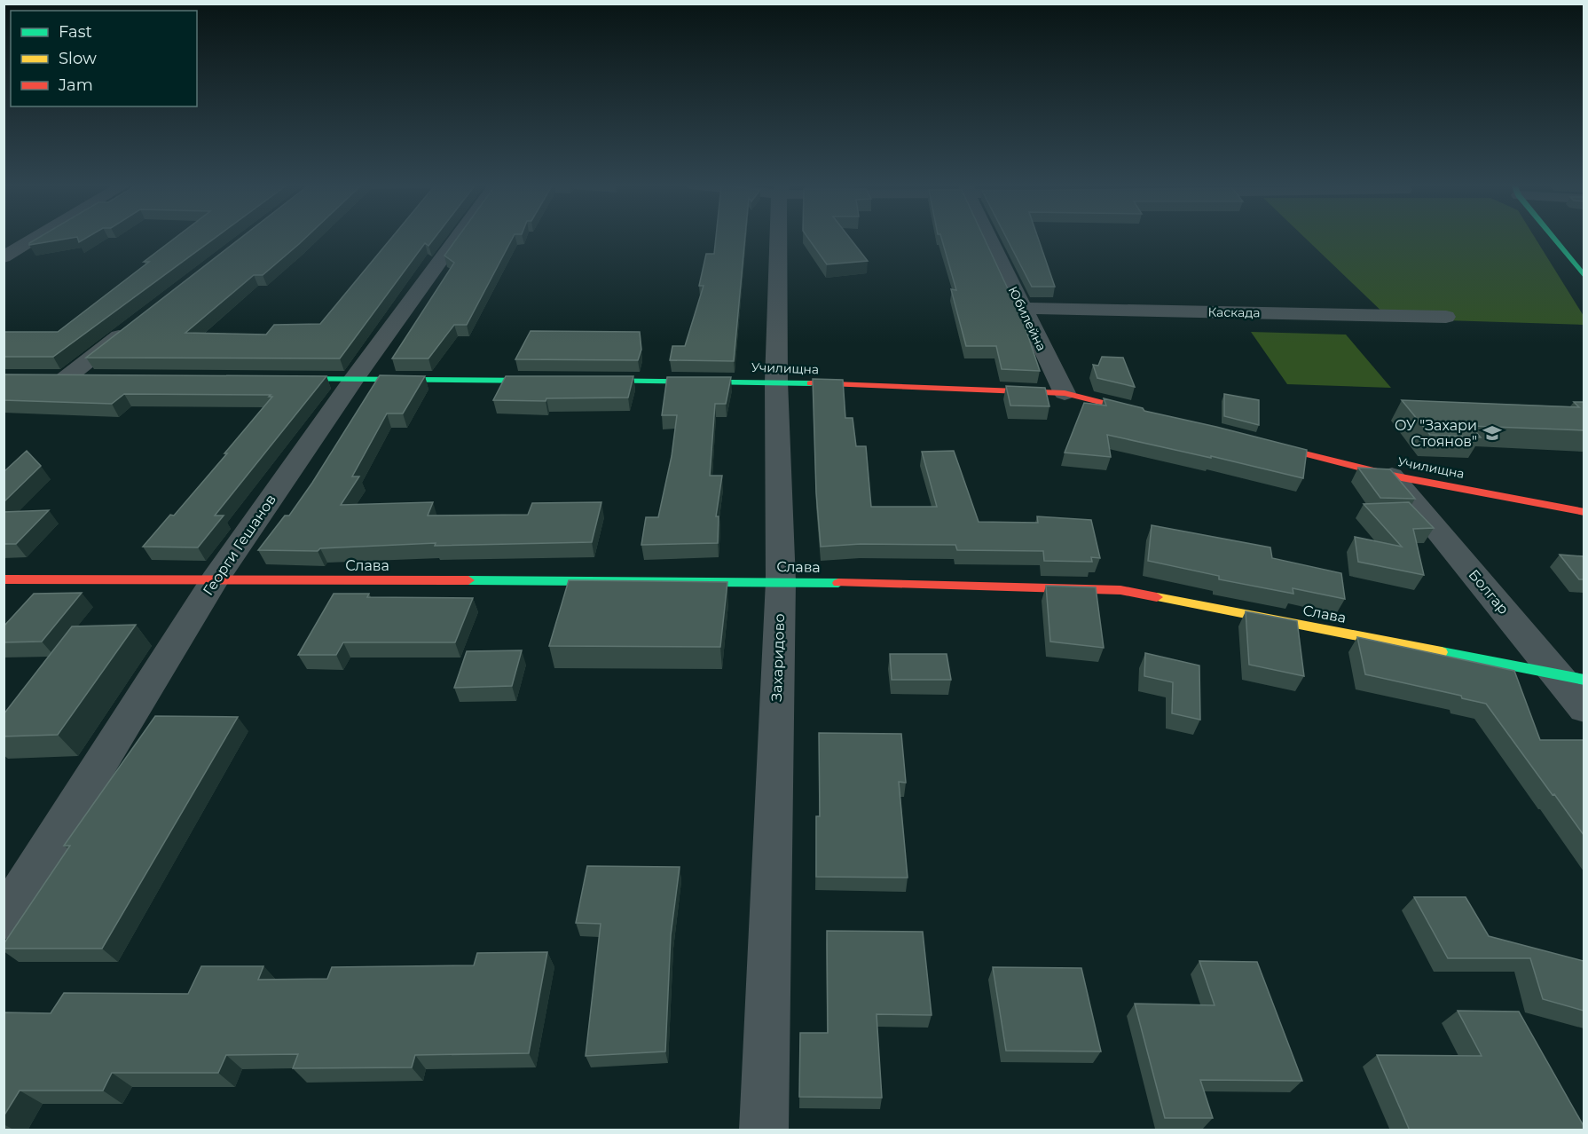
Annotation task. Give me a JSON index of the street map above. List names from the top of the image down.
{
  "streets": {
    "street": [
      "Каскада",
      "Юбилейна",
      "Училищна",
      "Георги Гешанов",
      "Слава",
      "Болгар",
      "Захаридово"
    ]
  },
  "crossings": [
    ["Каскада", "Юбилейна"],
    ["Юбилейна", "Училищна"],
    ["Училищна", "Болгар"],
    ["Училищна", "Захаридово"],
    ["Георги Гешанов", "Слава"],
    ["Слава", "Болгар"],
    ["Слава", "Захаридово"]
  ],
  "places": {
    "school or university": ["ОУ \"Захари Стоянов\""]
  },
  "legend": ["Fast", "Slow", "Jam"]
}
